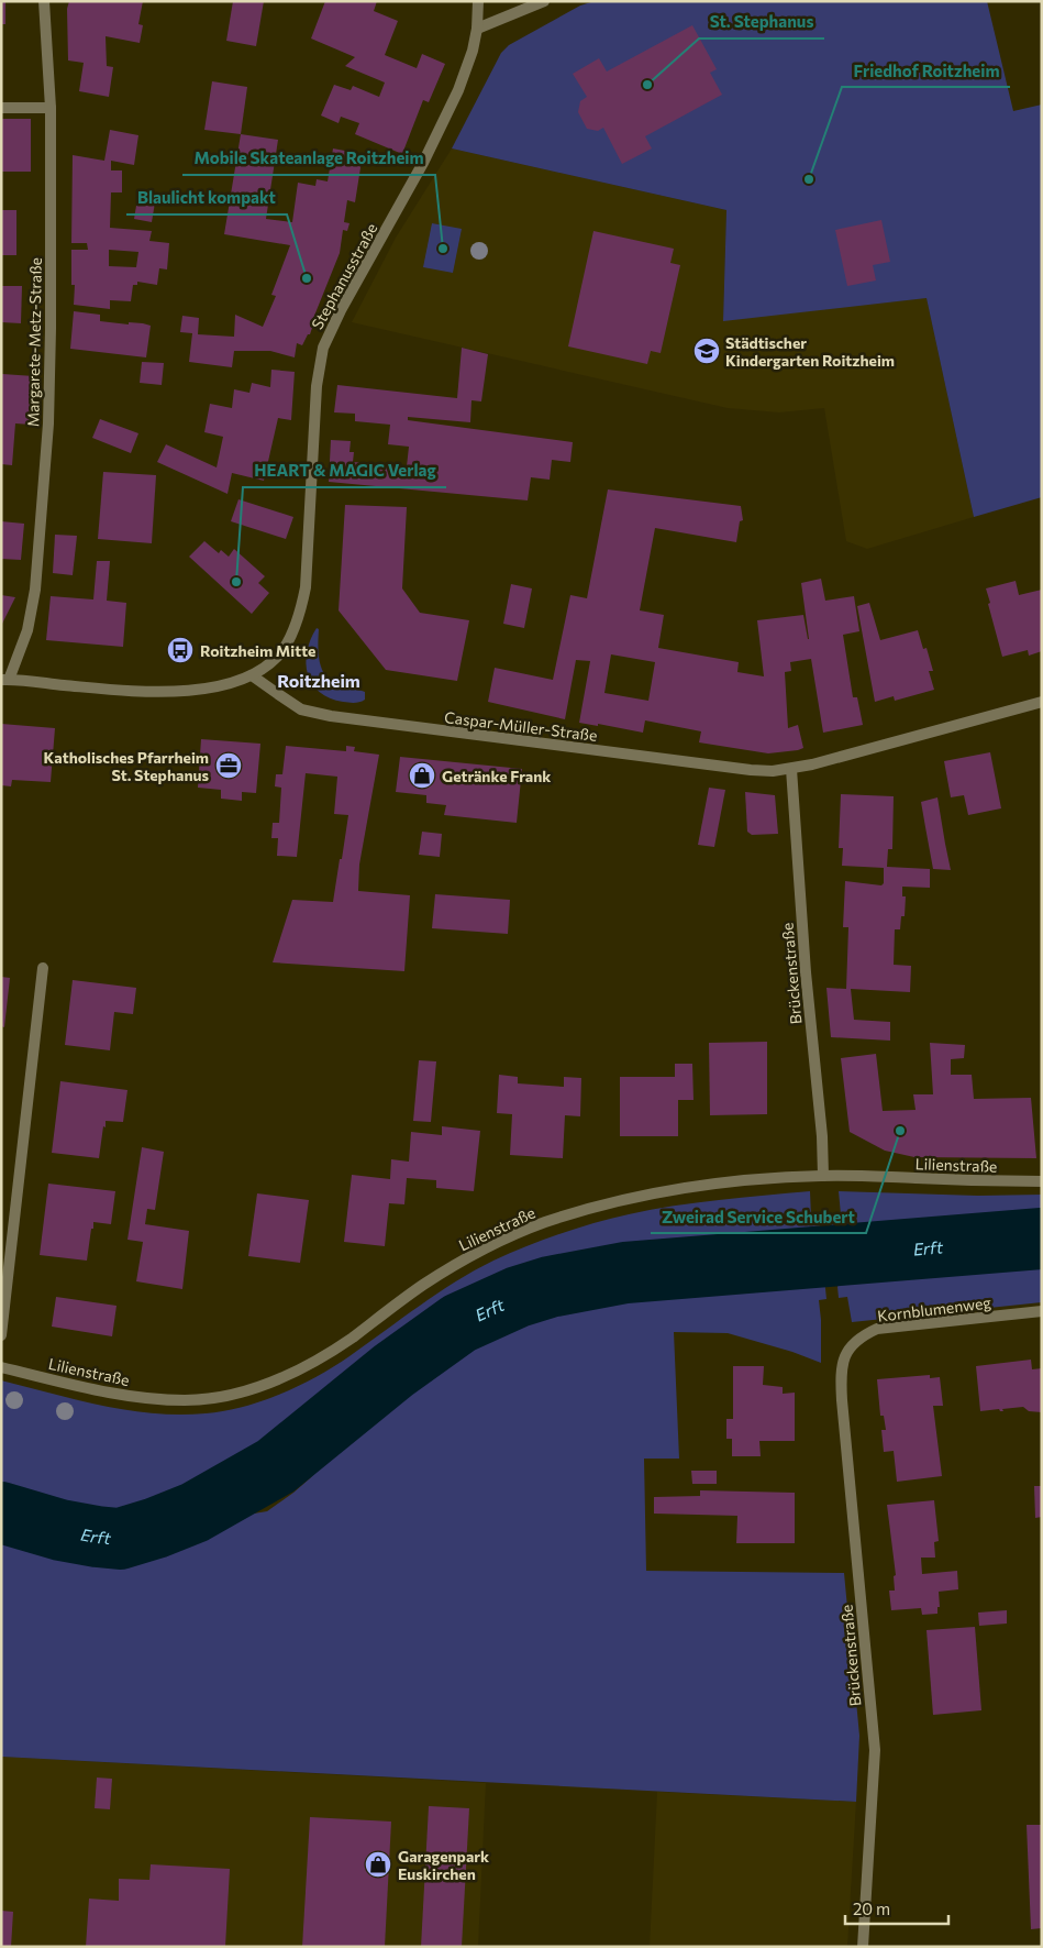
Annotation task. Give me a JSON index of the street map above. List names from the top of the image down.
{
  "streets": {
    "street": [
      "Stephanusstraße",
      "Margarete-Metz-Straße",
      "Caspar-Müller-Straße",
      "Brückenstraße",
      "Lilienstraße",
      "Kornblumenweg"
    ]
  },
  "crossings": [
    ["Stephanusstraße", "Caspar-Müller-Straße"],
    ["Caspar-Müller-Straße", "Brückenstraße"],
    ["Brückenstraße", "Lilienstraße"],
    ["Brückenstraße", "Kornblumenweg"]
  ],
  "districts": ["Roitzheim"],
  "water": ["Erft"],
  "places": {
    "other": [
      "St. Stephanus",
      "Friedhof Roitzheim",
      "Mobile Skateanlage Roitzheim",
      "Blaulicht kompakt",
      "HEART & MAGIC Verlag",
      "Zweirad Service Schubert"
    ],
    "school or university": ["Städtischer Kindergarten Roitzheim"],
    "bus stop": ["Roitzheim Mitte"],
    "office": ["Katholisches Pfarrheim St. Stephanus"],
    "shop": ["Getränke Frank", "Garagenpark Euskirchen"]
  },
  "scale_bar": "20 m"
}
